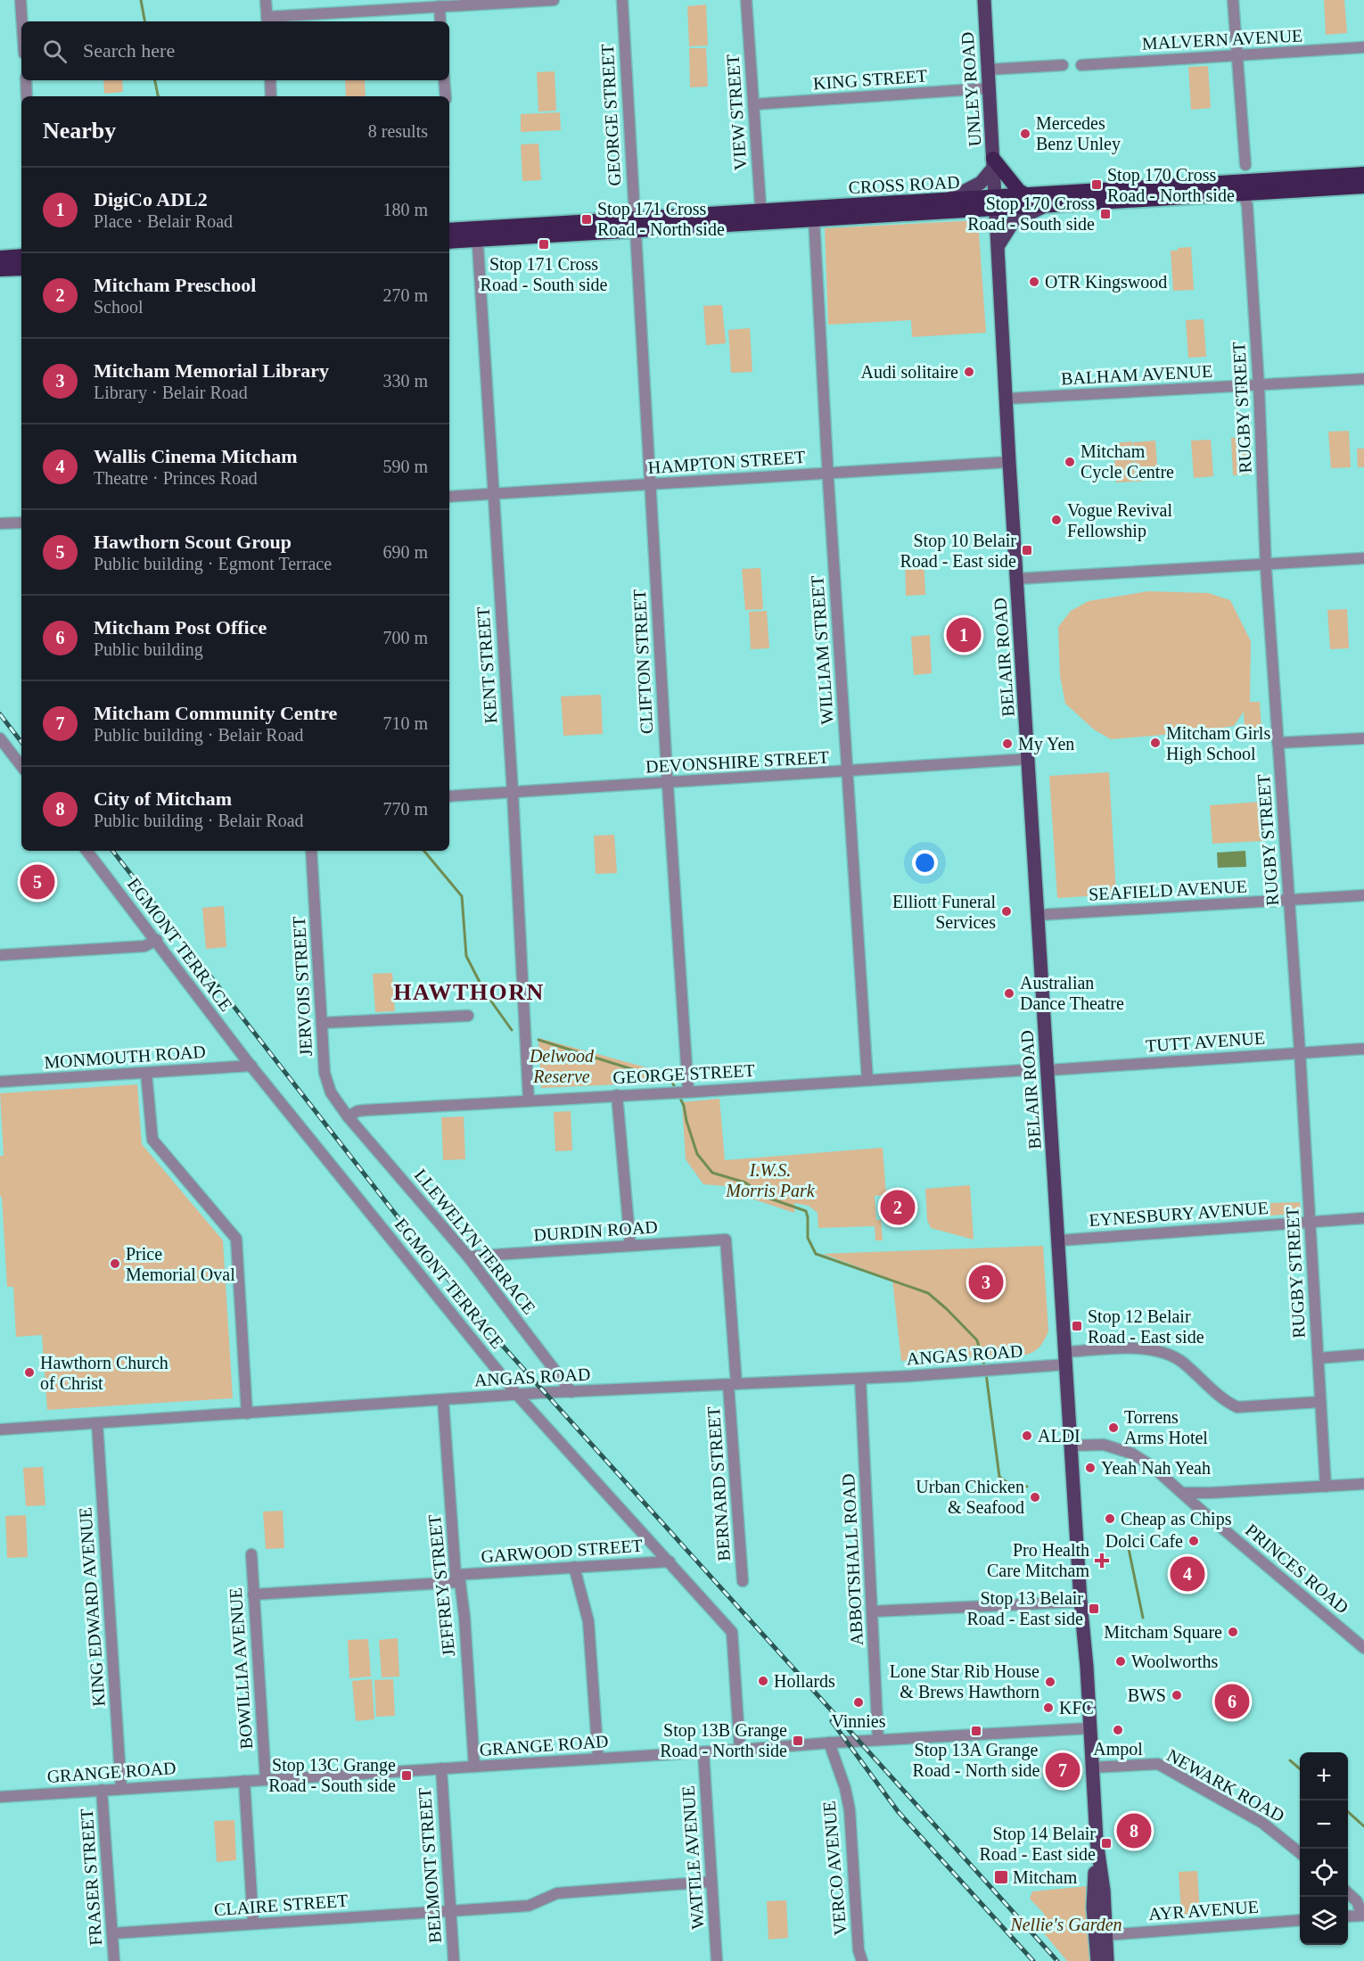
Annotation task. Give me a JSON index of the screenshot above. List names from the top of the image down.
{
  "streets": {
    "highway": ["CROSS ROAD"],
    "main road": ["UNLEY ROAD", "BELAIR ROAD"],
    "street": [
      "MALVERN AVENUE",
      "KING STREET",
      "VIEW STREET",
      "GEORGE STREET",
      "BALHAM AVENUE",
      "RUGBY STREET",
      "HAMPTON STREET",
      "WILLIAM STREET",
      "CLIFTON STREET",
      "KENT STREET",
      "DEVONSHIRE STREET",
      "SEAFIELD AVENUE",
      "EGMONT TERRACE",
      "JERVOIS STREET",
      "TUTT AVENUE",
      "MONMOUTH ROAD",
      "EYNESBURY AVENUE",
      "DURDIN ROAD",
      "LLEWELYN TERRACE",
      "ANGAS ROAD",
      "BERNARD STREET",
      "GARWOOD STREET",
      "ABBOTSHALL ROAD",
      "PRINCES ROAD",
      "JEFFREY STREET",
      "KING EDWARD AVENUE",
      "BOWILLIA AVENUE",
      "GRANGE ROAD",
      "NEWARK ROAD",
      "WATTLE AVENUE",
      "BELMONT STREET",
      "VERCO AVENUE",
      "FRASER STREET",
      "CLAIRE STREET",
      "AYR AVENUE"
    ]
  },
  "crossings": [
    ["KING STREET", "UNLEY ROAD"],
    ["KING STREET", "VIEW STREET"],
    ["UNLEY ROAD", "CROSS ROAD"],
    ["UNLEY ROAD", "BELAIR ROAD"],
    ["VIEW STREET", "CROSS ROAD"],
    ["GEORGE STREET", "CROSS ROAD"],
    ["GEORGE STREET", "WILLIAM STREET"],
    ["GEORGE STREET", "CLIFTON STREET"],
    ["GEORGE STREET", "KENT STREET"],
    ["GEORGE STREET", "JERVOIS STREET"],
    ["GEORGE STREET", "LLEWELYN TERRACE"],
    ["CROSS ROAD", "RUGBY STREET"],
    ["CROSS ROAD", "WILLIAM STREET"],
    ["CROSS ROAD", "BELAIR ROAD"],
    ["CROSS ROAD", "CLIFTON STREET"],
    ["CROSS ROAD", "KENT STREET"],
    ["BALHAM AVENUE", "RUGBY STREET"],
    ["BALHAM AVENUE", "BELAIR ROAD"],
    ["RUGBY STREET", "SEAFIELD AVENUE"],
    ["RUGBY STREET", "TUTT AVENUE"],
    ["RUGBY STREET", "EYNESBURY AVENUE"],
    ["RUGBY STREET", "ANGAS ROAD"],
    ["HAMPTON STREET", "WILLIAM STREET"],
    ["HAMPTON STREET", "BELAIR ROAD"],
    ["HAMPTON STREET", "CLIFTON STREET"],
    ["HAMPTON STREET", "KENT STREET"],
    ["WILLIAM STREET", "DEVONSHIRE STREET"],
    ["BELAIR ROAD", "DEVONSHIRE STREET"],
    ["BELAIR ROAD", "SEAFIELD AVENUE"],
    ["BELAIR ROAD", "TUTT AVENUE"],
    ["BELAIR ROAD", "EYNESBURY AVENUE"],
    ["BELAIR ROAD", "ANGAS ROAD"],
    ["BELAIR ROAD", "PRINCES ROAD"],
    ["BELAIR ROAD", "GRANGE ROAD"],
    ["BELAIR ROAD", "NEWARK ROAD"],
    ["BELAIR ROAD", "AYR AVENUE"],
    ["CLIFTON STREET", "DEVONSHIRE STREET"],
    ["KENT STREET", "DEVONSHIRE STREET"],
    ["EGMONT TERRACE", "MONMOUTH ROAD"],
    ["EGMONT TERRACE", "ANGAS ROAD"],
    ["EGMONT TERRACE", "GARWOOD STREET"],
    ["EGMONT TERRACE", "GRANGE ROAD"],
    ["JERVOIS STREET", "LLEWELYN TERRACE"],
    ["DURDIN ROAD", "LLEWELYN TERRACE"],
    ["DURDIN ROAD", "BERNARD STREET"],
    ["LLEWELYN TERRACE", "ANGAS ROAD"],
    ["ANGAS ROAD", "BERNARD STREET"],
    ["ANGAS ROAD", "ABBOTSHALL ROAD"],
    ["ANGAS ROAD", "JEFFREY STREET"],
    ["ANGAS ROAD", "KING EDWARD AVENUE"],
    ["GARWOOD STREET", "JEFFREY STREET"],
    ["GARWOOD STREET", "BOWILLIA AVENUE"],
    ["ABBOTSHALL ROAD", "GRANGE ROAD"],
    ["JEFFREY STREET", "GRANGE ROAD"],
    ["KING EDWARD AVENUE", "GRANGE ROAD"],
    ["BOWILLIA AVENUE", "GRANGE ROAD"],
    ["GRANGE ROAD", "WATTLE AVENUE"],
    ["GRANGE ROAD", "BELMONT STREET"],
    ["GRANGE ROAD", "VERCO AVENUE"],
    ["GRANGE ROAD", "FRASER STREET"],
    ["WATTLE AVENUE", "CLAIRE STREET"],
    ["BELMONT STREET", "CLAIRE STREET"],
    ["FRASER STREET", "CLAIRE STREET"]
  ],
  "districts": ["HAWTHORN"],
  "parks": ["Delwood Reserve", "I.W.S. Morris Park", "Nellie's Garden"],
  "places": {
    "other": [
      "Mercedes Benz Unley",
      "OTR Kingswood",
      "Audi solitaire",
      "Mitcham Cycle Centre",
      "Vogue Revival Fellowship",
      "Mitcham Girls High School",
      "My Yen",
      "Elliott Funeral Services",
      "Australian Dance Theatre",
      "Price Memorial Oval",
      "Hawthorn Church of Christ",
      "Torrens Arms Hotel",
      "ALDI",
      "Yeah Nah Yeah",
      "Urban Chicken & Seafood",
      "Cheap as Chips",
      "Dolci Cafe",
      "Mitcham Square",
      "Woolworths",
      "Hollards",
      "Lone Star Rib House & Brews Hawthorn",
      "BWS",
      "Vinnies",
      "KFC",
      "Ampol"
    ],
    "transit": [
      "Stop 170 Cross Road - North side",
      "Stop 170 Cross Road - South side",
      "Stop 171 Cross Road - North side",
      "Stop 171 Cross Road - South side",
      "Stop 10 Belair Road - East side",
      "Stop 12 Belair Road - East side",
      "Stop 13 Belair Road - East side",
      "Stop 13A Grange Road - North side",
      "Stop 13B Grange Road - North side",
      "Stop 13C Grange Road - South side",
      "Stop 14 Belair Road - East side",
      "Mitcham"
    ],
    "health": ["Pro Health Care Mitcham"]
  },
  "page": {
    "search": "Search here",
    "heading": ["Nearby", "8 results"],
    "list": [
      {
        "mark": "1",
        "name": "DigiCo ADL2",
        "note": "Place · Belair Road",
        "value": "180 m"
      },
      {
        "mark": "2",
        "name": "Mitcham Preschool",
        "note": "School",
        "value": "270 m"
      },
      {
        "mark": "3",
        "name": "Mitcham Memorial Library",
        "note": "Library · Belair Road",
        "value": "330 m"
      },
      {
        "mark": "4",
        "name": "Wallis Cinema Mitcham",
        "note": "Theatre · Princes Road",
        "value": "590 m"
      },
      {
        "mark": "5",
        "name": "Hawthorn Scout Group",
        "note": "Public building · Egmont Terrace",
        "value": "690 m"
      },
      {
        "mark": "6",
        "name": "Mitcham Post Office",
        "note": "Public building",
        "value": "700 m"
      },
      {
        "mark": "7",
        "name": "Mitcham Community Centre",
        "note": "Public building · Belair Road",
        "value": "710 m"
      },
      {
        "mark": "8",
        "name": "City of Mitcham",
        "note": "Public building · Belair Road",
        "value": "770 m"
      }
    ],
    "pins": [
      "1",
      "5",
      "2",
      "3",
      "4",
      "6",
      "7",
      "8"
    ],
    "map_buttons": ["+", "−"]
  }
}
